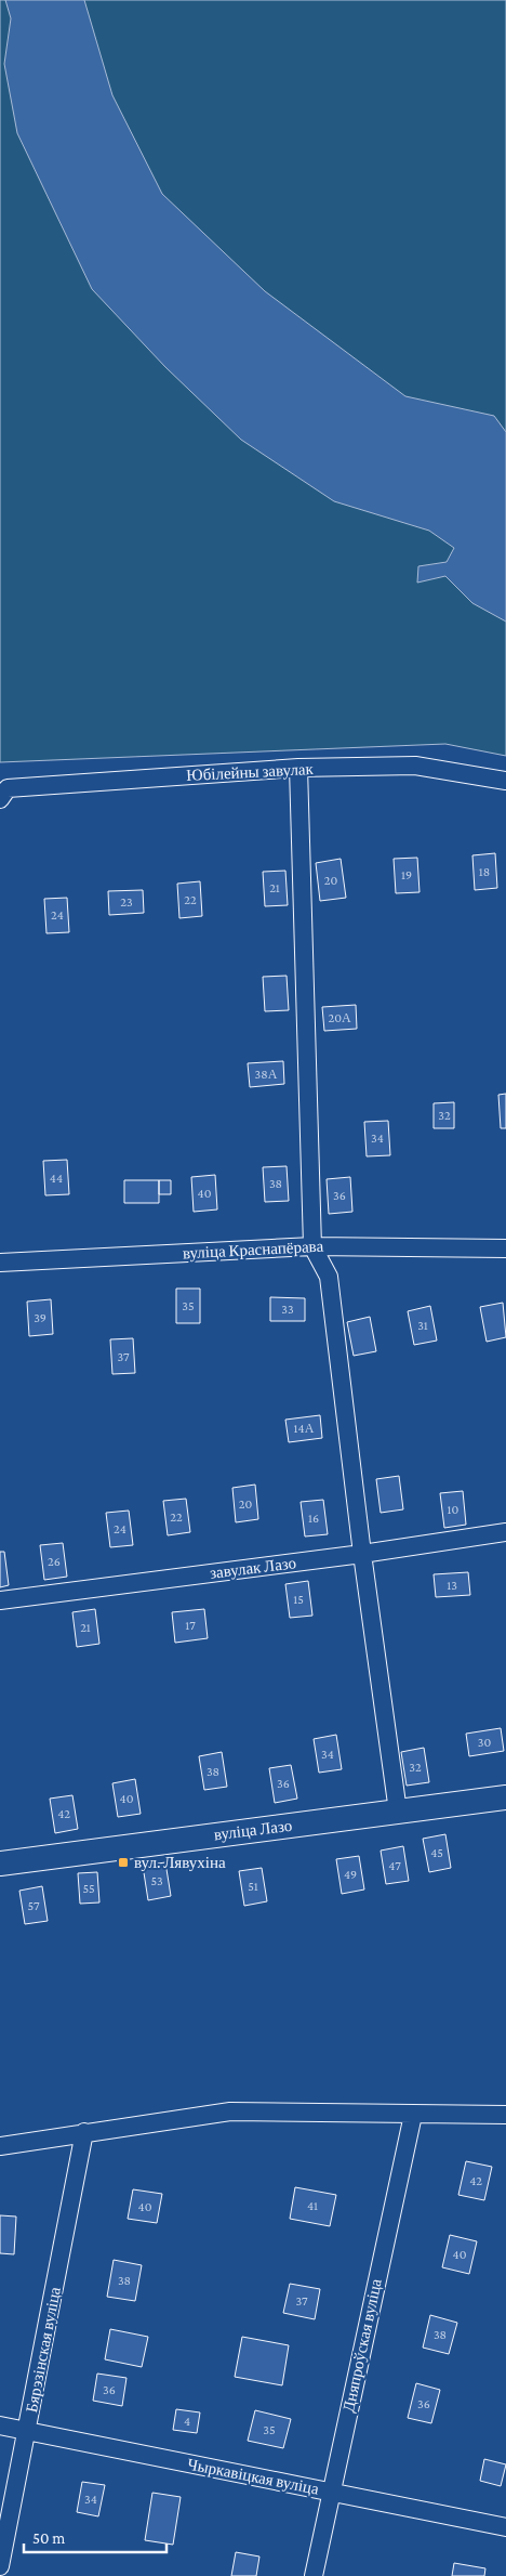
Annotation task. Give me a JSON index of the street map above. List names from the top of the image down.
{
  "streets": {
    "main road": ["вуліца Лазо"],
    "street": [
      "Юбілейны завулак",
      "вуліца Краснапёрава",
      "завулак Лазо",
      "Дняпроўская вуліца",
      "Бярэзінская вуліца",
      "Чыркавіцкая вуліца"
    ]
  },
  "crossings": [
    ["Дняпроўская вуліца", "Чыркавіцкая вуліца"],
    ["Бярэзінская вуліца", "Чыркавіцкая вуліца"]
  ],
  "places": {
    "transit": ["вул. Лявухіна"]
  },
  "house_numbers": [
    "18",
    "19",
    "20",
    "21",
    "22",
    "23",
    "24",
    "20А",
    "38А",
    "32",
    "34",
    "44",
    "38",
    "40",
    "36",
    "35",
    "33",
    "39",
    "31",
    "37",
    "14А",
    "20",
    "10",
    "22",
    "16",
    "24",
    "26",
    "13",
    "15",
    "17",
    "21",
    "30",
    "34",
    "32",
    "38",
    "36",
    "40",
    "42",
    "45",
    "47",
    "49",
    "53",
    "51",
    "55",
    "57",
    "42",
    "41",
    "40",
    "40",
    "38",
    "37",
    "38",
    "36",
    "36",
    "4",
    "35",
    "34"
  ],
  "scale_bar": "50 m"
}
